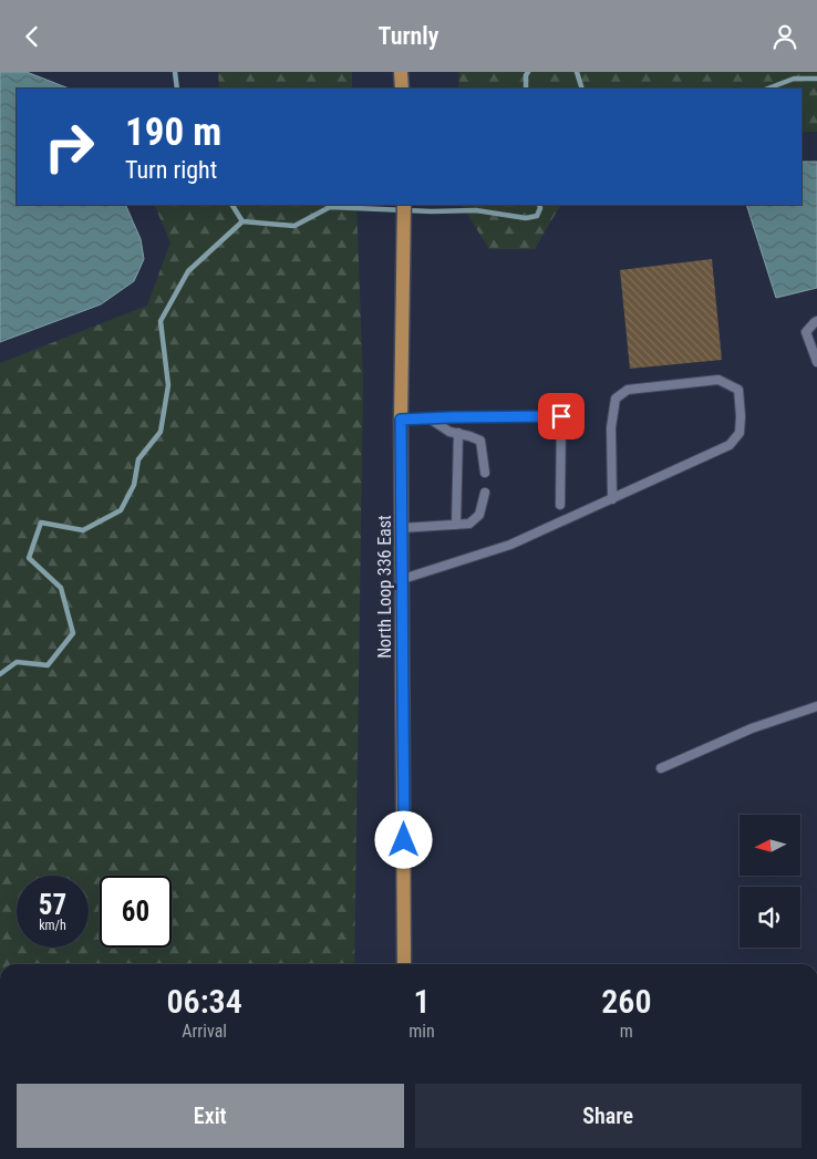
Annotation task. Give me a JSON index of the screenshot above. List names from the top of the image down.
{
  "streets": {
    "main road": ["North Loop 336 East"]
  },
  "north": "left",
  "page": {
    "header": "Turnly",
    "turn": ["190 m", "Turn right"],
    "speed": "57 km/h",
    "limit": "60",
    "eta": [
      "06:34",
      "Arrival",
      "1",
      "min",
      "260",
      "m"
    ],
    "buttons": ["Exit", "Share"]
  }
}
